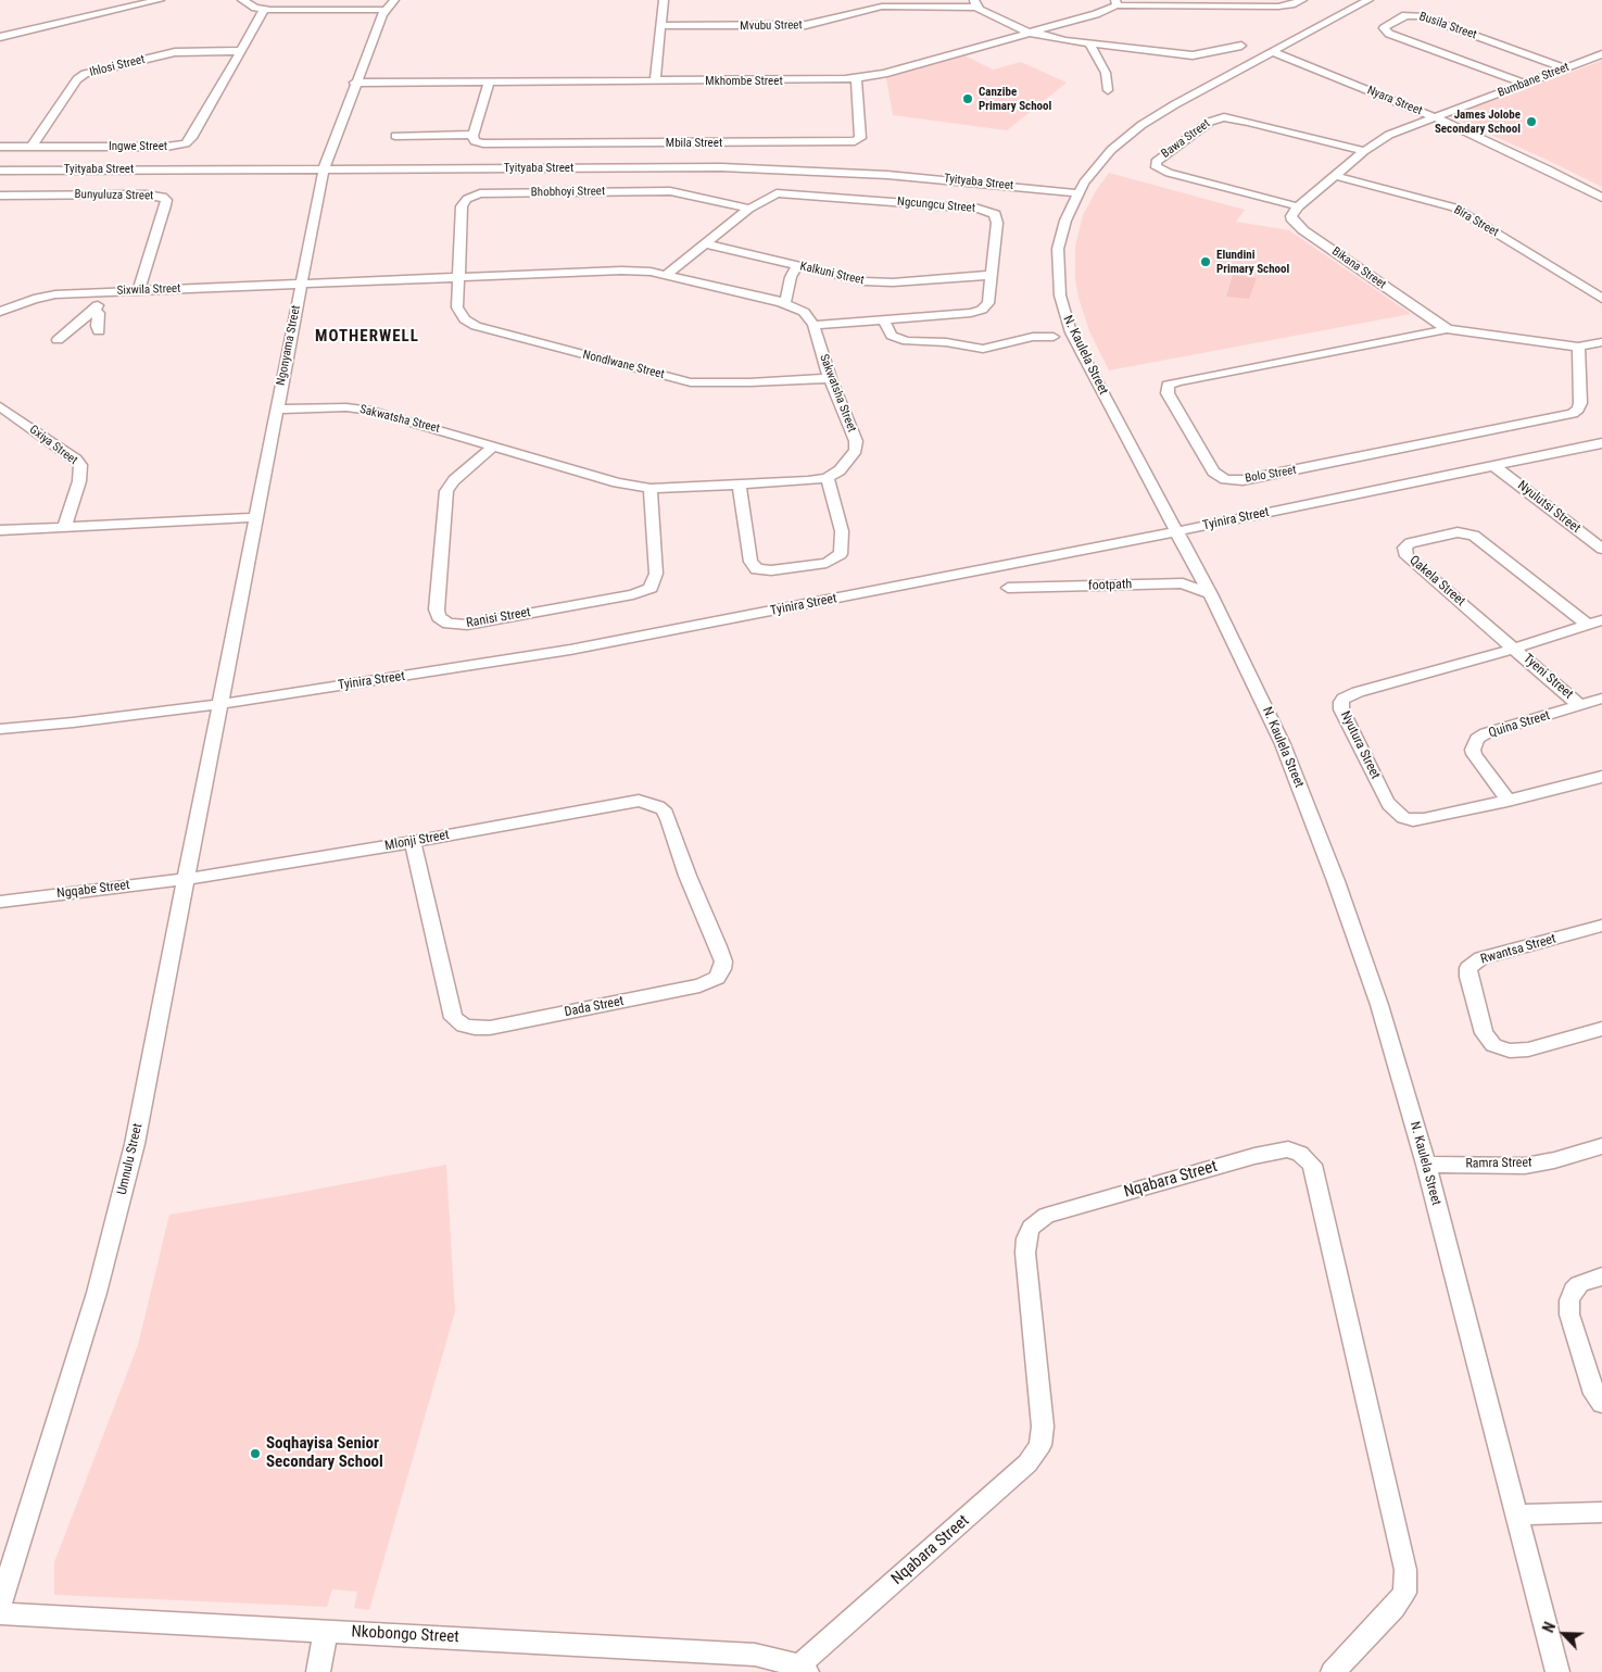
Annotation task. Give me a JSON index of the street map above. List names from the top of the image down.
{
  "streets": {
    "street": [
      "Mvubu Street",
      "Busila Street",
      "Ihlosi Street",
      "Bumbane Street",
      "Mkhombe Street",
      "Nyara Street",
      "Bawa Street",
      "Mbila Street",
      "Ingwe Street",
      "Tyityaba Street",
      "Bhobhoyi Street",
      "Bunyuluza Street",
      "Ngcungcu Street",
      "Bira Street",
      "Bikana Street",
      "Kalkuni Street",
      "Sixwila Street",
      "Ngonyama Street",
      "N. Kaulela Street",
      "Nondlwane Street",
      "Sakwatsha Street",
      "Gxiya Street",
      "Bolo Street",
      "Nyulutsi Street",
      "Tyinira Street",
      "Qakela Street",
      "footpath",
      "Ranisi Street",
      "Tyeni Street",
      "Quina Street",
      "Nyutura Street",
      "Mlonji Street",
      "Ngqabe Street",
      "Rwantsa Street",
      "Dada Street",
      "Umnulu Street",
      "Ramra Street",
      "Nqabara Street",
      "Nkobongo Street"
    ]
  },
  "crossings": [
    ["Busila Street", "Bumbane Street"],
    ["Ihlosi Street", "Ingwe Street"],
    ["Bumbane Street", "Nyara Street"],
    ["Mkhombe Street", "Mbila Street"],
    ["Mkhombe Street", "Ngonyama Street"],
    ["Nyara Street", "N. Kaulela Street"],
    ["Bawa Street", "Bikana Street"],
    ["Tyityaba Street", "Ngonyama Street"],
    ["Tyityaba Street", "N. Kaulela Street"],
    ["Bhobhoyi Street", "Ngcungcu Street"],
    ["Bhobhoyi Street", "Nondlwane Street"],
    ["Bhobhoyi Street", "Sakwatsha Street"],
    ["Bunyuluza Street", "Sixwila Street"],
    ["Ngcungcu Street", "Kalkuni Street"],
    ["Ngcungcu Street", "Sakwatsha Street"],
    ["Bikana Street", "Bolo Street"],
    ["Sixwila Street", "Ngonyama Street"],
    ["Sixwila Street", "Sakwatsha Street"],
    ["Ngonyama Street", "Sakwatsha Street"],
    ["Ngonyama Street", "Tyinira Street"],
    ["Ngonyama Street", "Umnulu Street"],
    ["N. Kaulela Street", "Tyinira Street"],
    ["N. Kaulela Street", "footpath"],
    ["N. Kaulela Street", "Ramra Street"],
    ["Nondlwane Street", "Sakwatsha Street"],
    ["Sakwatsha Street", "Ranisi Street"],
    ["Nyulutsi Street", "Tyinira Street"],
    ["Tyinira Street", "Umnulu Street"],
    ["Qakela Street", "Tyeni Street"],
    ["Qakela Street", "Nyutura Street"],
    ["Tyeni Street", "Quina Street"],
    ["Tyeni Street", "Nyutura Street"],
    ["Quina Street", "Nyutura Street"],
    ["Mlonji Street", "Ngqabe Street"],
    ["Mlonji Street", "Dada Street"],
    ["Mlonji Street", "Umnulu Street"],
    ["Ngqabe Street", "Umnulu Street"],
    ["Nqabara Street", "Nkobongo Street"]
  ],
  "districts": ["MOTHERWELL"],
  "places": [
    "Canzibe Primary School",
    "James Jolobe Secondary School",
    "Elundini Primary School",
    "Soqhayisa Senior Secondary School"
  ],
  "north": "top left"
}
